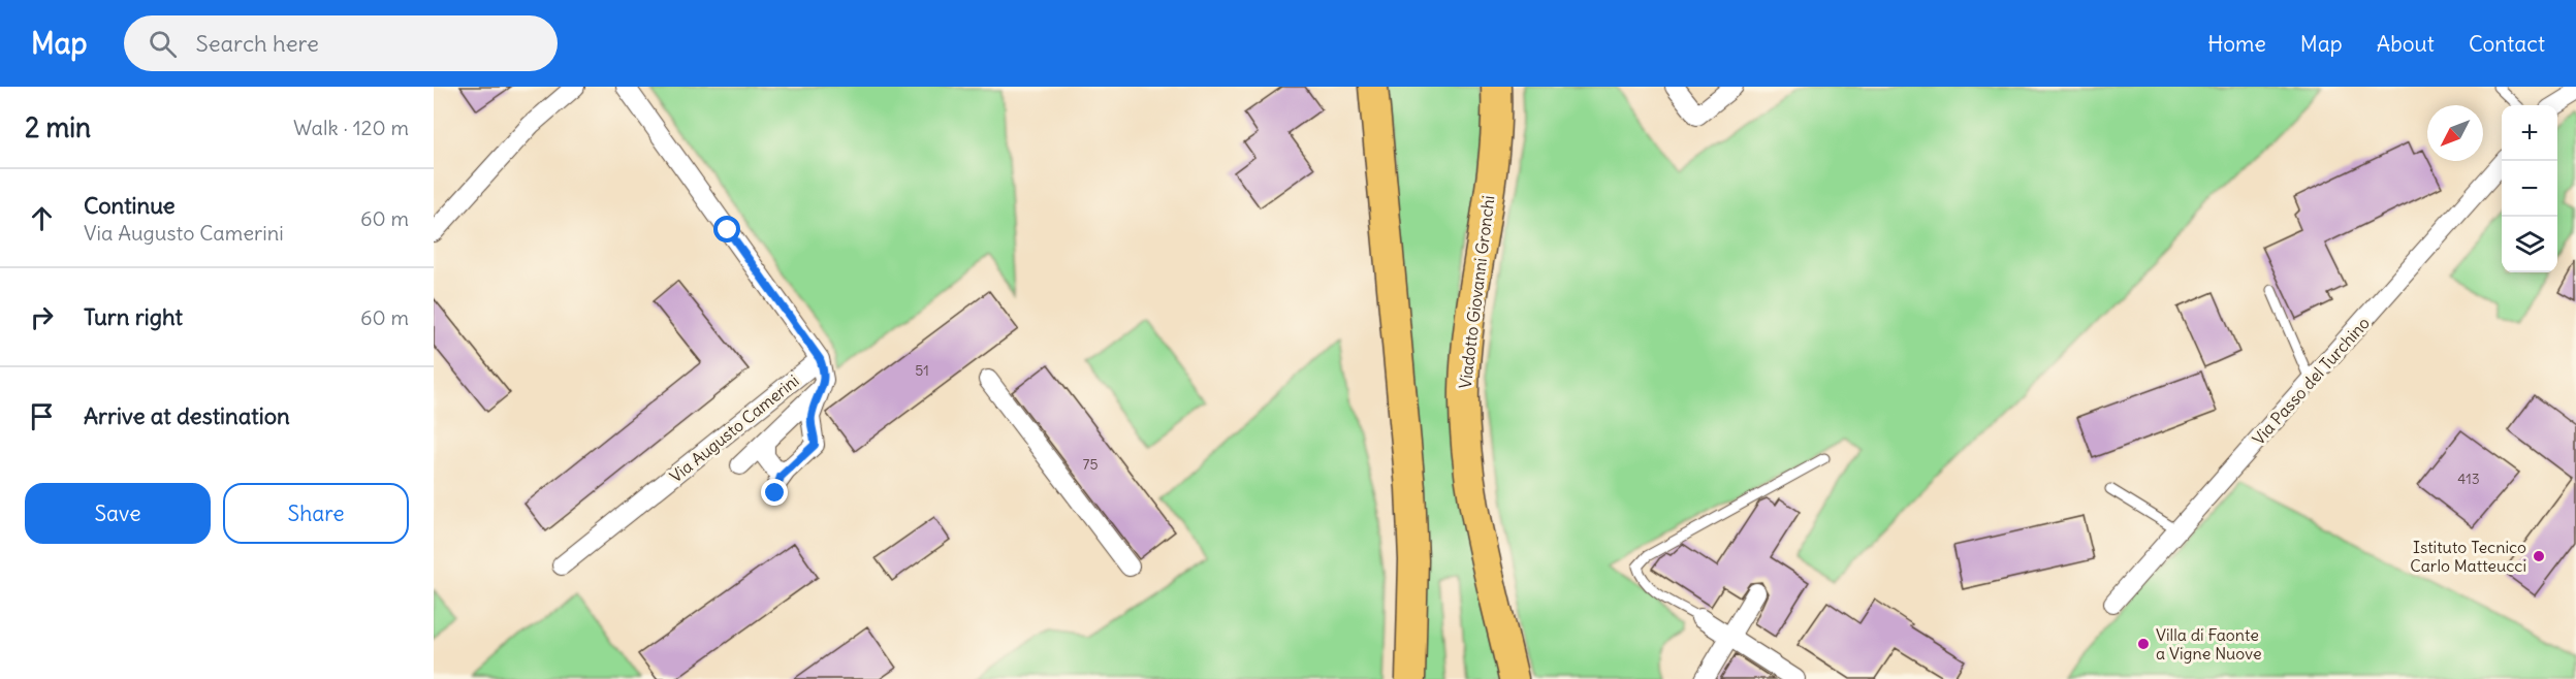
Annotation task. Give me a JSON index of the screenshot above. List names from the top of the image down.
{
  "streets": {
    "main road": ["Viadotto Giovanni Gronchi"],
    "street": ["Via Passo del Turchino", "Via Augusto Camerini"]
  },
  "places": ["Istituto Tecnico Carlo Matteucci", "Villa di Faonte a Vigne Nuove"],
  "house_numbers": ["51", "75", "413"],
  "north": "bottom left",
  "page": {
    "header": "Map",
    "search": "Search here",
    "nav": [
      "Home",
      "Map",
      "About",
      "Contact"
    ],
    "heading": ["2 min", "Walk · 120 m"],
    "map_buttons": ["+", "−"],
    "list": [
      ["Continue", "Via Augusto Camerini", "60 m"],
      ["Turn right", "60 m"],
      "Arrive at destination"
    ],
    "buttons": ["Save", "Share"]
  }
}
